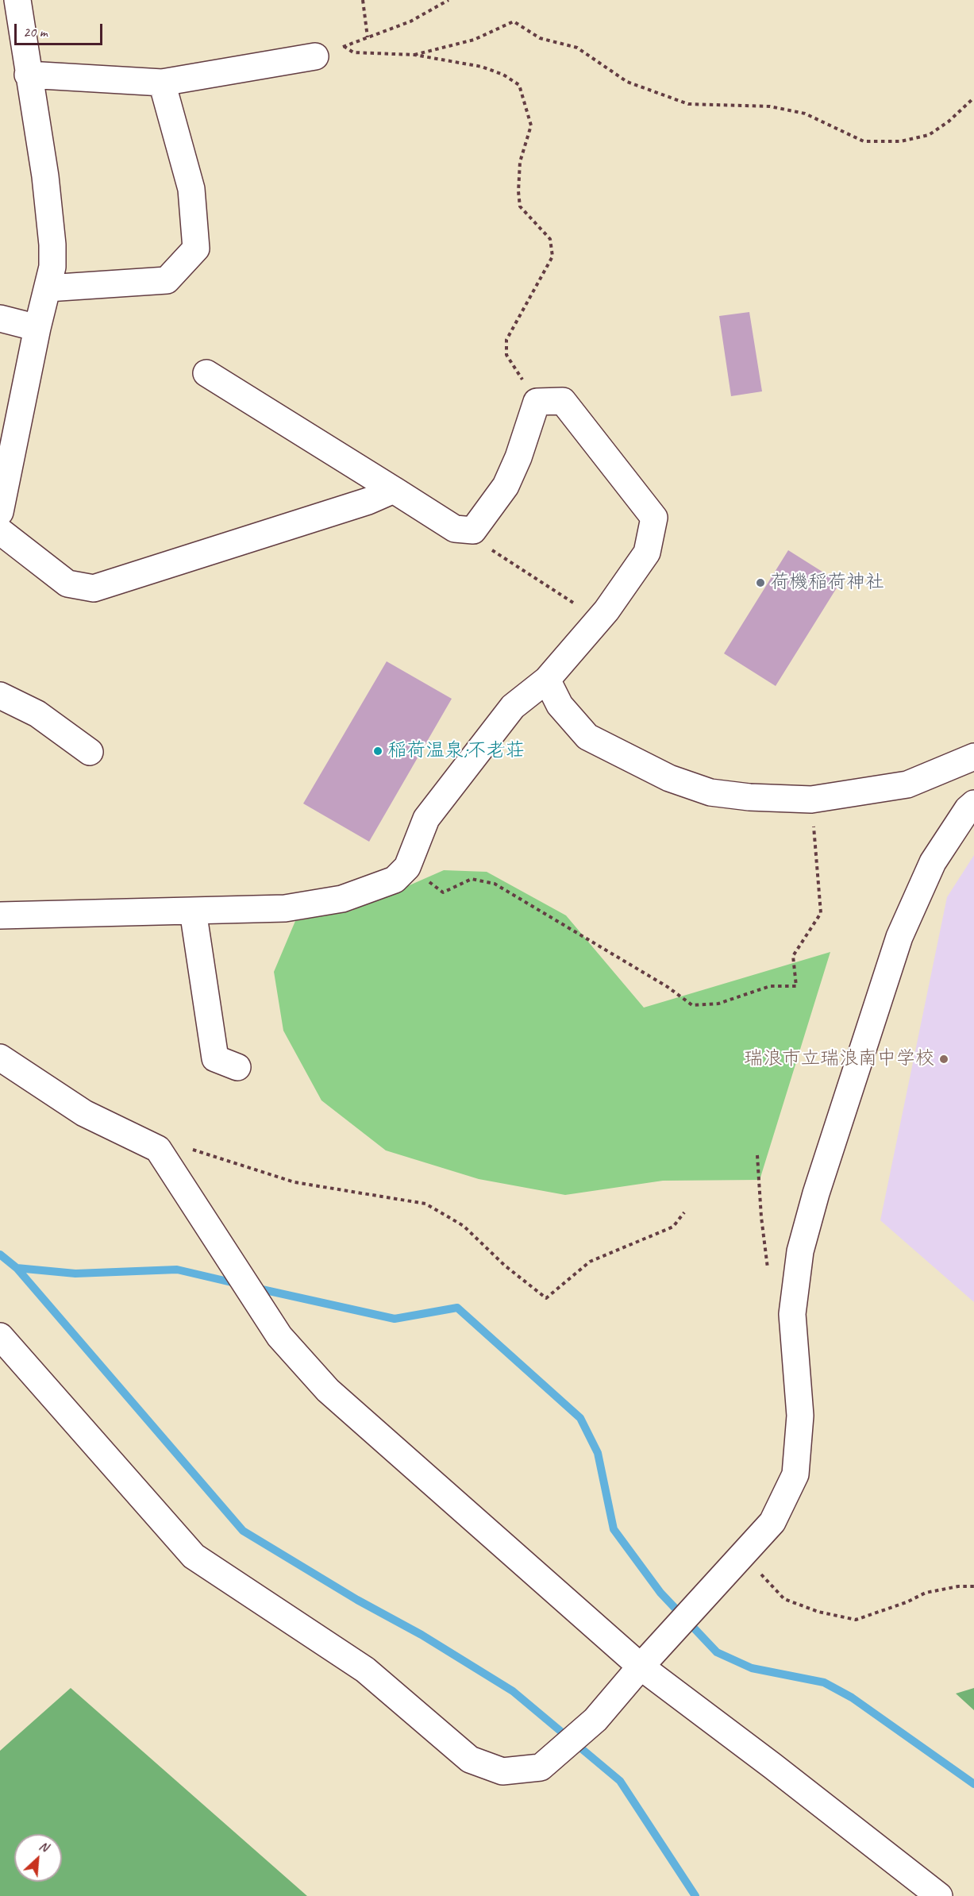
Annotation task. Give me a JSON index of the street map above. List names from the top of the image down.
{
  "places": ["荷機稲荷神社", "稲荷温泉;不老荘", "瑞浪市立瑞浪南中学校"],
  "scale_bar": "20 m",
  "north": "top right"
}
